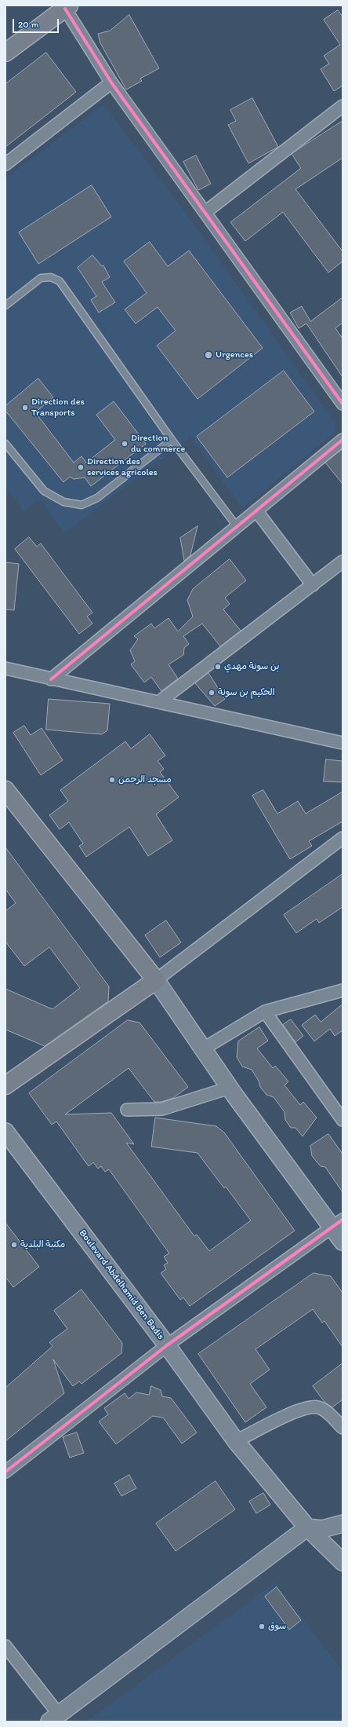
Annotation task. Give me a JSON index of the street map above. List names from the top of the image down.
{
  "streets": {
    "main road": ["Boulevard Abdelhamid Ben Badis"]
  },
  "places": [
    "Urgences",
    "Direction des Transports",
    "Direction du commerce",
    "Direction des services agricoles",
    "بن سونة مهدي",
    "الحكيم بن سونة",
    "مسجد الرحمن",
    "مكتبة البلدية",
    "سوق"
  ],
  "scale_bar": "20 m"
}
